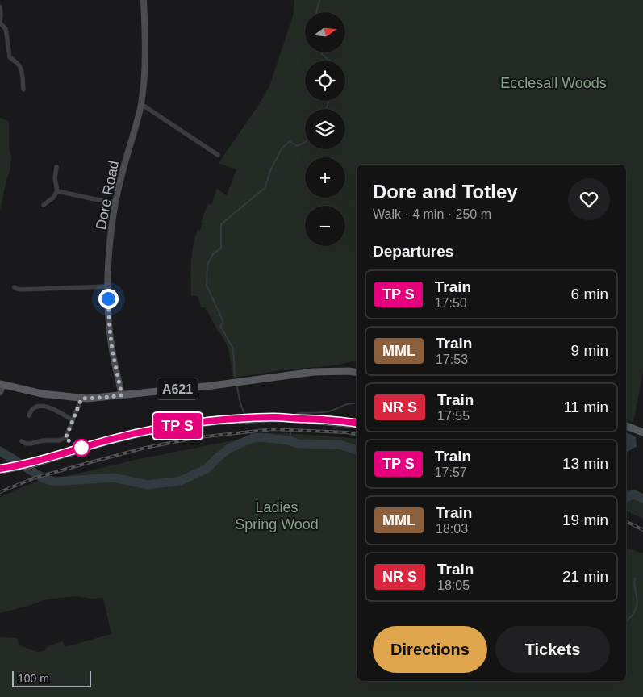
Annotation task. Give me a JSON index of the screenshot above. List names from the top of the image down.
{
  "streets": {
    "main road": ["A621"],
    "street": ["Dore Road"]
  },
  "crossings": [
    ["Dore Road", "A621"]
  ],
  "parks": ["Ecclesall Woods", "Ladies Spring Wood"],
  "scale_bar": "100 m",
  "north": "right",
  "page": {
    "on_map": "TP S",
    "map_buttons": ["+", "−"],
    "heading": [
      ["Dore and Totley", "Walk · 4 min · 250 m"],
      "Departures"
    ],
    "list": [
      {
        "mark": "TP S",
        "name": "Train",
        "note": "17:50",
        "value": "6 min"
      },
      {
        "mark": "MML",
        "name": "Train",
        "note": "17:53",
        "value": "9 min"
      },
      {
        "mark": "NR S",
        "name": "Train",
        "note": "17:55",
        "value": "11 min"
      },
      {
        "mark": "TP S",
        "name": "Train",
        "note": "17:57",
        "value": "13 min"
      },
      {
        "mark": "MML",
        "name": "Train",
        "note": "18:03",
        "value": "19 min"
      },
      {
        "mark": "NR S",
        "name": "Train",
        "note": "18:05",
        "value": "21 min"
      }
    ],
    "buttons": ["Directions", "Tickets"],
    "scale": "100 m"
  }
}
